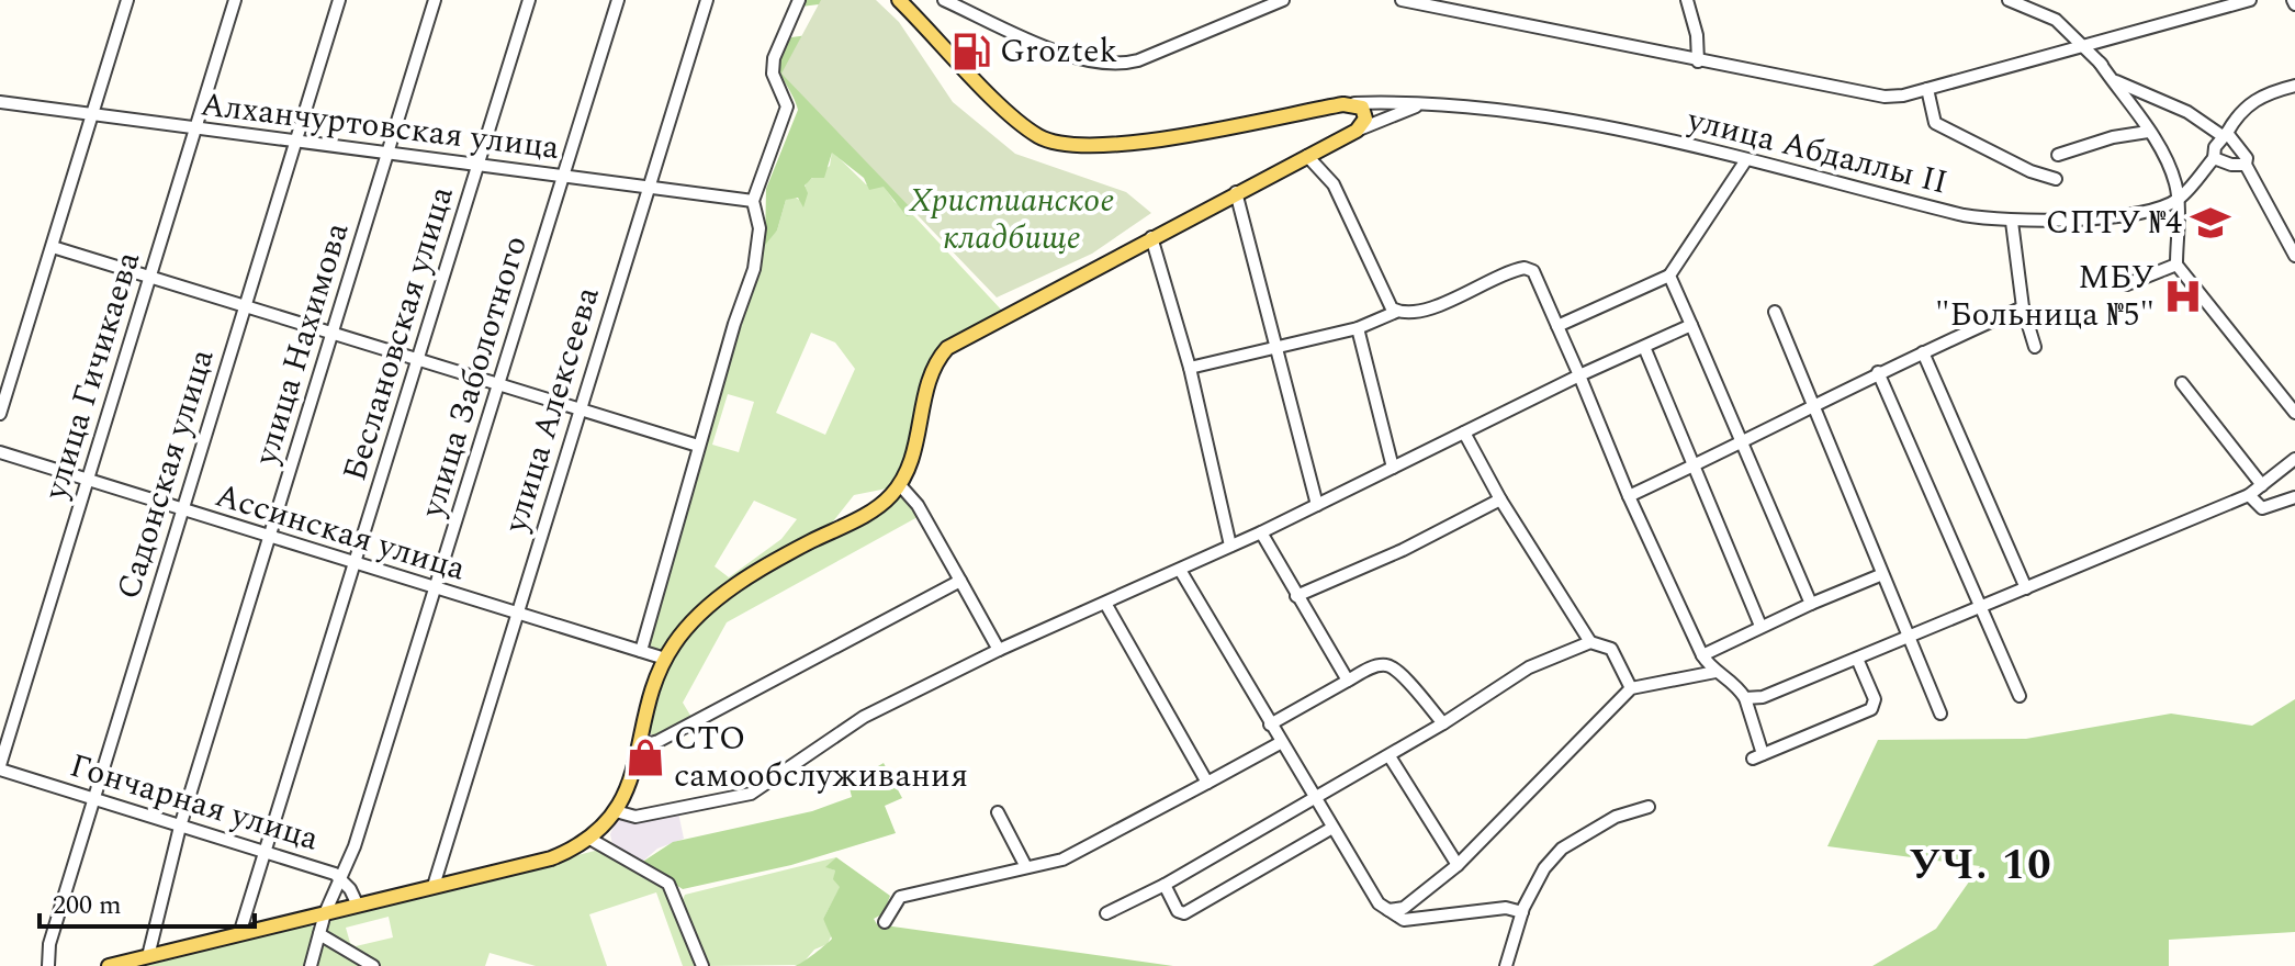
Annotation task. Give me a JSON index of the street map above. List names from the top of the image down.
{
  "streets": {
    "street": [
      "Алханчуртовская улица",
      "улица Абдаллы II",
      "Беслановская улица",
      "улица Нахимова",
      "улица Гичикаева",
      "улица Заболотного",
      "улица Алексеева",
      "Садонская улица",
      "Ассинская улица",
      "Гончарная улица"
    ]
  },
  "crossings": [
    ["Алханчуртовская улица", "Беслановская улица"],
    ["Алханчуртовская улица", "улица Нахимова"],
    ["Алханчуртовская улица", "улица Гичикаева"],
    ["Алханчуртовская улица", "улица Заболотного"],
    ["Алханчуртовская улица", "улица Алексеева"],
    ["Алханчуртовская улица", "Садонская улица"],
    ["Беслановская улица", "Ассинская улица"],
    ["Беслановская улица", "Гончарная улица"],
    ["улица Нахимова", "Ассинская улица"],
    ["улица Нахимова", "Гончарная улица"],
    ["улица Гичикаева", "Ассинская улица"],
    ["улица Гичикаева", "Гончарная улица"],
    ["улица Заболотного", "Ассинская улица"],
    ["улица Заболотного", "Гончарная улица"],
    ["улица Алексеева", "Ассинская улица"],
    ["Садонская улица", "Ассинская улица"],
    ["Садонская улица", "Гончарная улица"]
  ],
  "districts": ["УЧ. 10"],
  "parks": ["Христианское кладбище"],
  "places": {
    "fuel station": ["Groztek"],
    "school or university": ["СПТУ №4"],
    "hospital": ["МБУ \"Больница №5\""],
    "shop": ["СТО самообслуживания"]
  },
  "scale_bar": "200 m"
}
